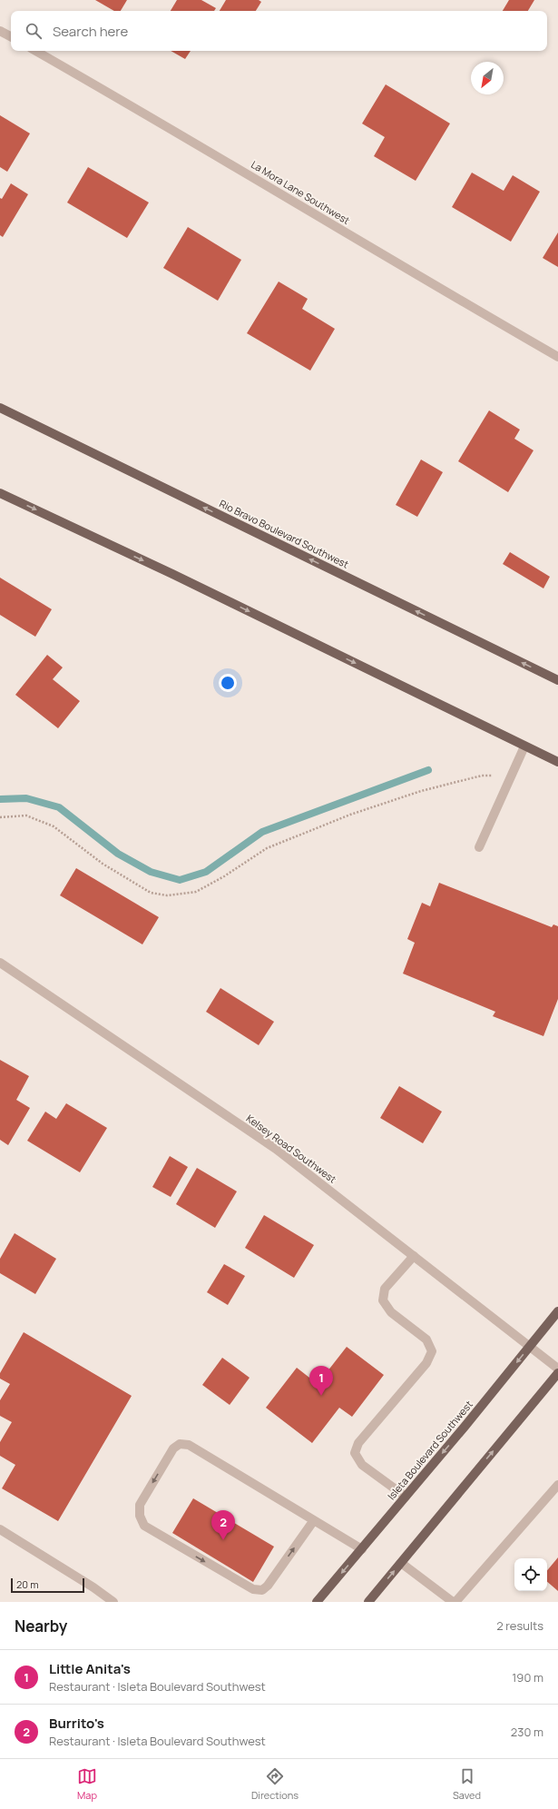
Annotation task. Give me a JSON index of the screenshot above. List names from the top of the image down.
{
  "streets": {
    "main road": ["Rio Bravo Boulevard Southwest", "Isleta Boulevard Southwest"],
    "street": ["La Mora Lane Southwest", "Kelsey Road Southwest"]
  },
  "crossings": [
    ["Kelsey Road Southwest", "Isleta Boulevard Southwest"]
  ],
  "scale_bar": "20 m",
  "north": "bottom left",
  "page": {
    "search": "Search here",
    "pins": ["1", "2"],
    "scale": "20 m",
    "heading": ["Nearby", "2 results"],
    "list": [
      {
        "mark": "1",
        "name": "Little Anita's",
        "note": "Restaurant · Isleta Boulevard Southwest",
        "value": "190 m"
      },
      {
        "mark": "2",
        "name": "Burrito's",
        "note": "Restaurant · Isleta Boulevard Southwest",
        "value": "230 m"
      }
    ],
    "nav": ["Map", "Directions", "Saved"]
  }
}
